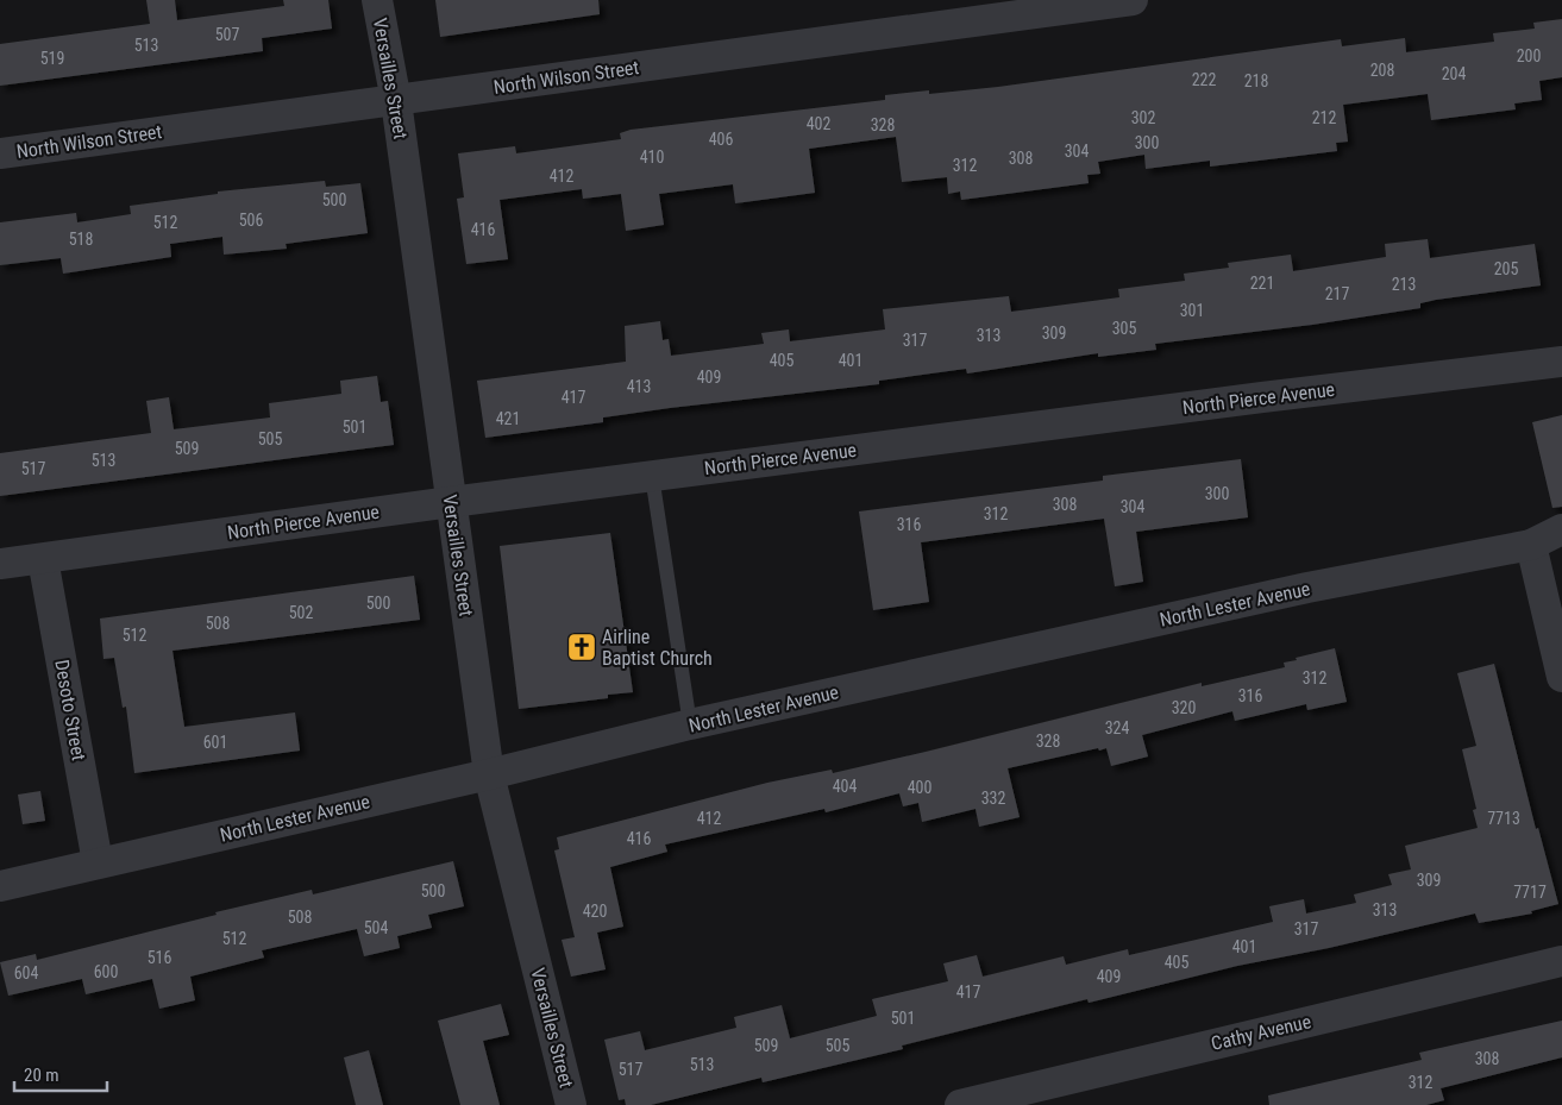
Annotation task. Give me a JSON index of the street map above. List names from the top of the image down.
{
  "streets": {
    "street": [
      "North Wilson Street",
      "Versailles Street",
      "North Pierce Avenue",
      "North Lester Avenue",
      "Desoto Street",
      "Cathy Avenue"
    ]
  },
  "crossings": [
    ["North Wilson Street", "Versailles Street"],
    ["Versailles Street", "North Pierce Avenue"],
    ["Versailles Street", "North Lester Avenue"],
    ["North Pierce Avenue", "Desoto Street"],
    ["North Lester Avenue", "Desoto Street"]
  ],
  "places": {
    "church": ["Airline Baptist Church"]
  },
  "house_numbers": [
    "507",
    "513",
    "200",
    "519",
    "208",
    "204",
    "222",
    "218",
    "302",
    "212",
    "402",
    "328",
    "406",
    "300",
    "304",
    "410",
    "308",
    "312",
    "412",
    "500",
    "506",
    "512",
    "416",
    "518",
    "205",
    "221",
    "213",
    "217",
    "301",
    "305",
    "309",
    "313",
    "317",
    "405",
    "401",
    "409",
    "413",
    "417",
    "421",
    "501",
    "505",
    "509",
    "513",
    "517",
    "300",
    "308",
    "304",
    "312",
    "316",
    "500",
    "502",
    "508",
    "512",
    "312",
    "316",
    "320",
    "324",
    "328",
    "601",
    "404",
    "400",
    "332",
    "412",
    "7713",
    "416",
    "309",
    "500",
    "7717",
    "313",
    "420",
    "508",
    "504",
    "317",
    "512",
    "401",
    "516",
    "405",
    "600",
    "604",
    "409",
    "417",
    "501",
    "509",
    "505",
    "308",
    "513",
    "517",
    "312"
  ],
  "scale_bar": "20 m"
}
